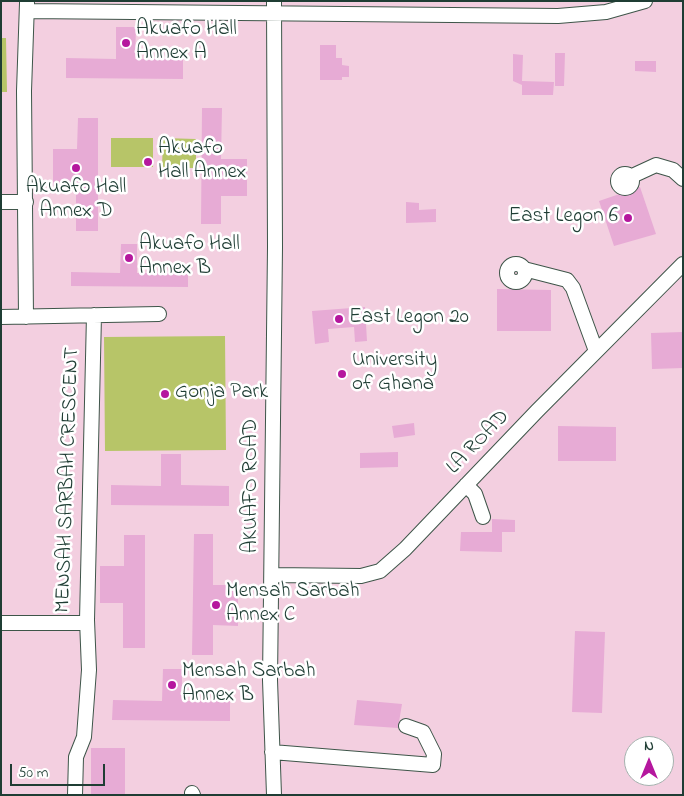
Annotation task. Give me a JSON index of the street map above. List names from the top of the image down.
{
  "streets": {
    "street": ["LA ROAD", "MENSAH SARBAH CRESCENT", "AKUAFO ROAD"]
  },
  "crossings": [
    ["LA ROAD", "AKUAFO ROAD"]
  ],
  "places": [
    "Akuafo Hall Annex A",
    "Akuafo Hall Annex",
    "Akuafo Hall Annex D",
    "East Legon 6",
    "Akuafo Hall Annex B",
    "East Legon 20",
    "University of Ghana",
    "Gonja Park",
    "Mensah Sarbah Annex C",
    "Mensah Sarbah Annex B"
  ],
  "scale_bar": "50 m",
  "north": "top"
}
